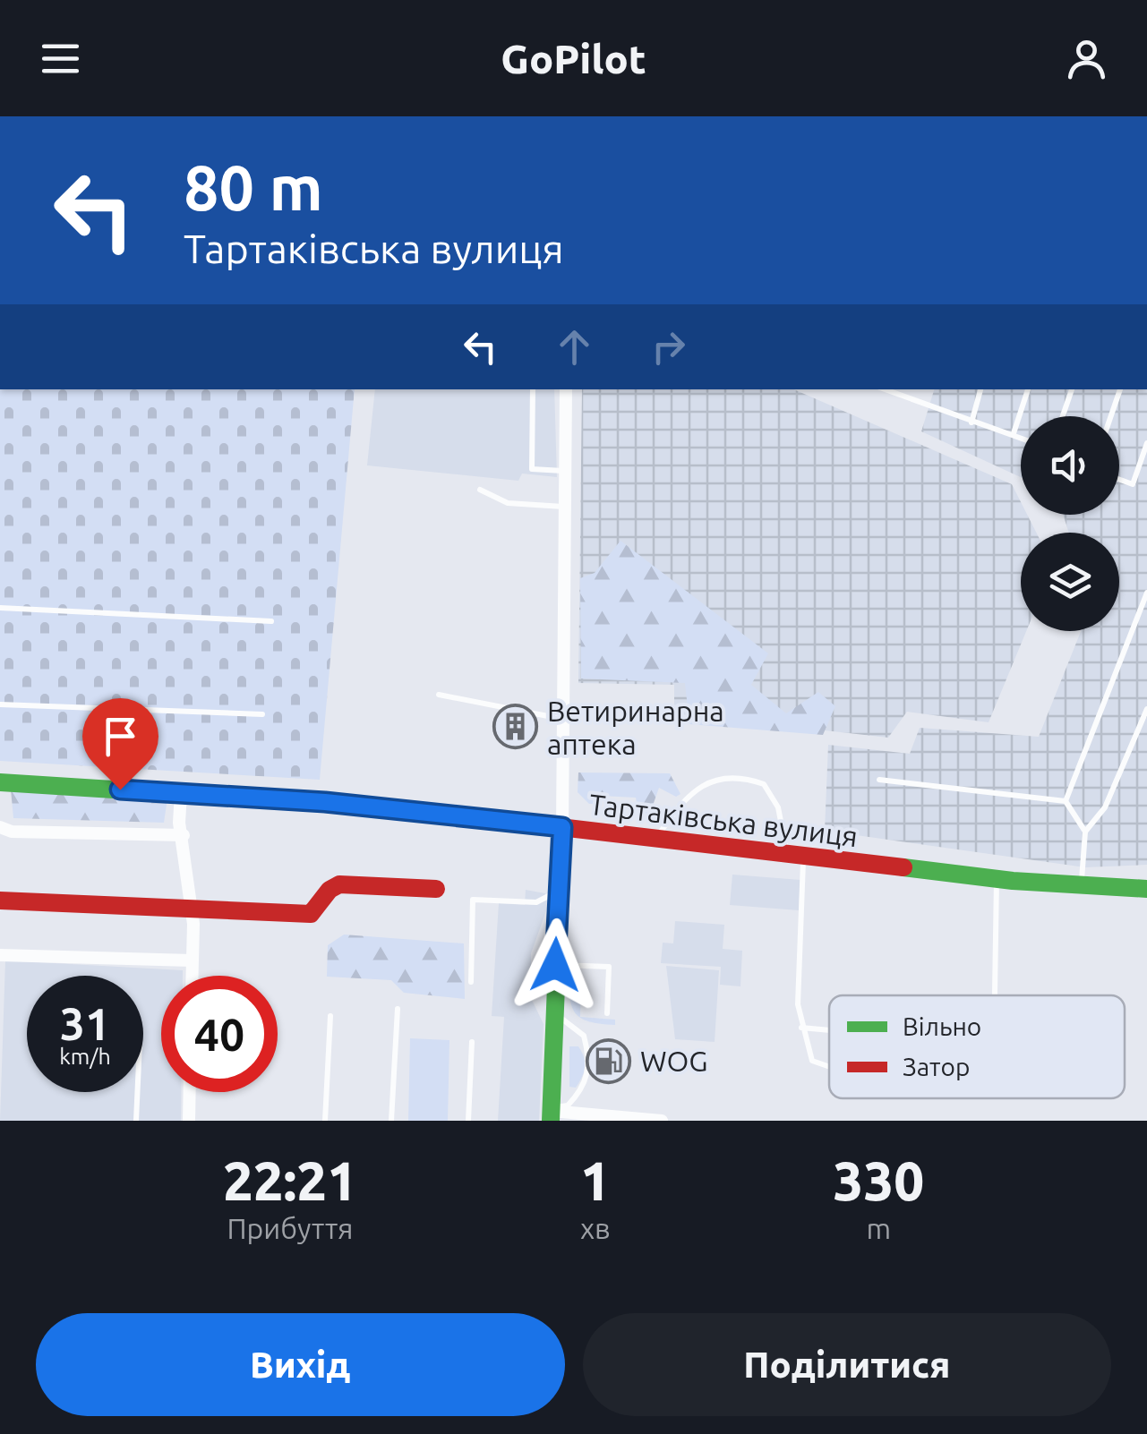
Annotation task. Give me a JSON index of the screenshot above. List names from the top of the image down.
{
  "streets": {
    "street": ["Тартаківська вулиця"]
  },
  "places": {
    "building": ["Ветиринарна аптека"],
    "fuel station": ["WOG"]
  },
  "legend": ["Вільно", "Затор"],
  "page": {
    "header": "GoPilot",
    "turn": ["80 m", "Тартаківська вулиця"],
    "speed": "31 km/h",
    "limit": "40",
    "eta": [
      "22:21",
      "Прибуття",
      "1",
      "хв",
      "330",
      "m"
    ],
    "buttons": ["Вихід", "Поділитися"]
  }
}
